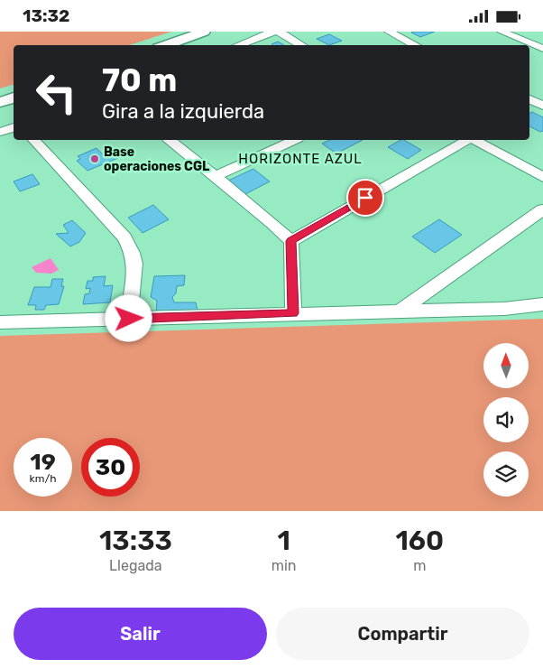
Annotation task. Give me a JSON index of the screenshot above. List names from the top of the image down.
{
  "districts": ["HORIZONTE AZUL"],
  "places": ["Base operaciones CGL"],
  "north": "top",
  "page": {
    "status": "13:32",
    "turn": ["70 m", "Gira a la izquierda"],
    "speed": "19 km/h",
    "limit": "30",
    "eta": [
      "13:33",
      "Llegada",
      "1",
      "min",
      "160",
      "m"
    ],
    "buttons": ["Salir", "Compartir"]
  }
}
